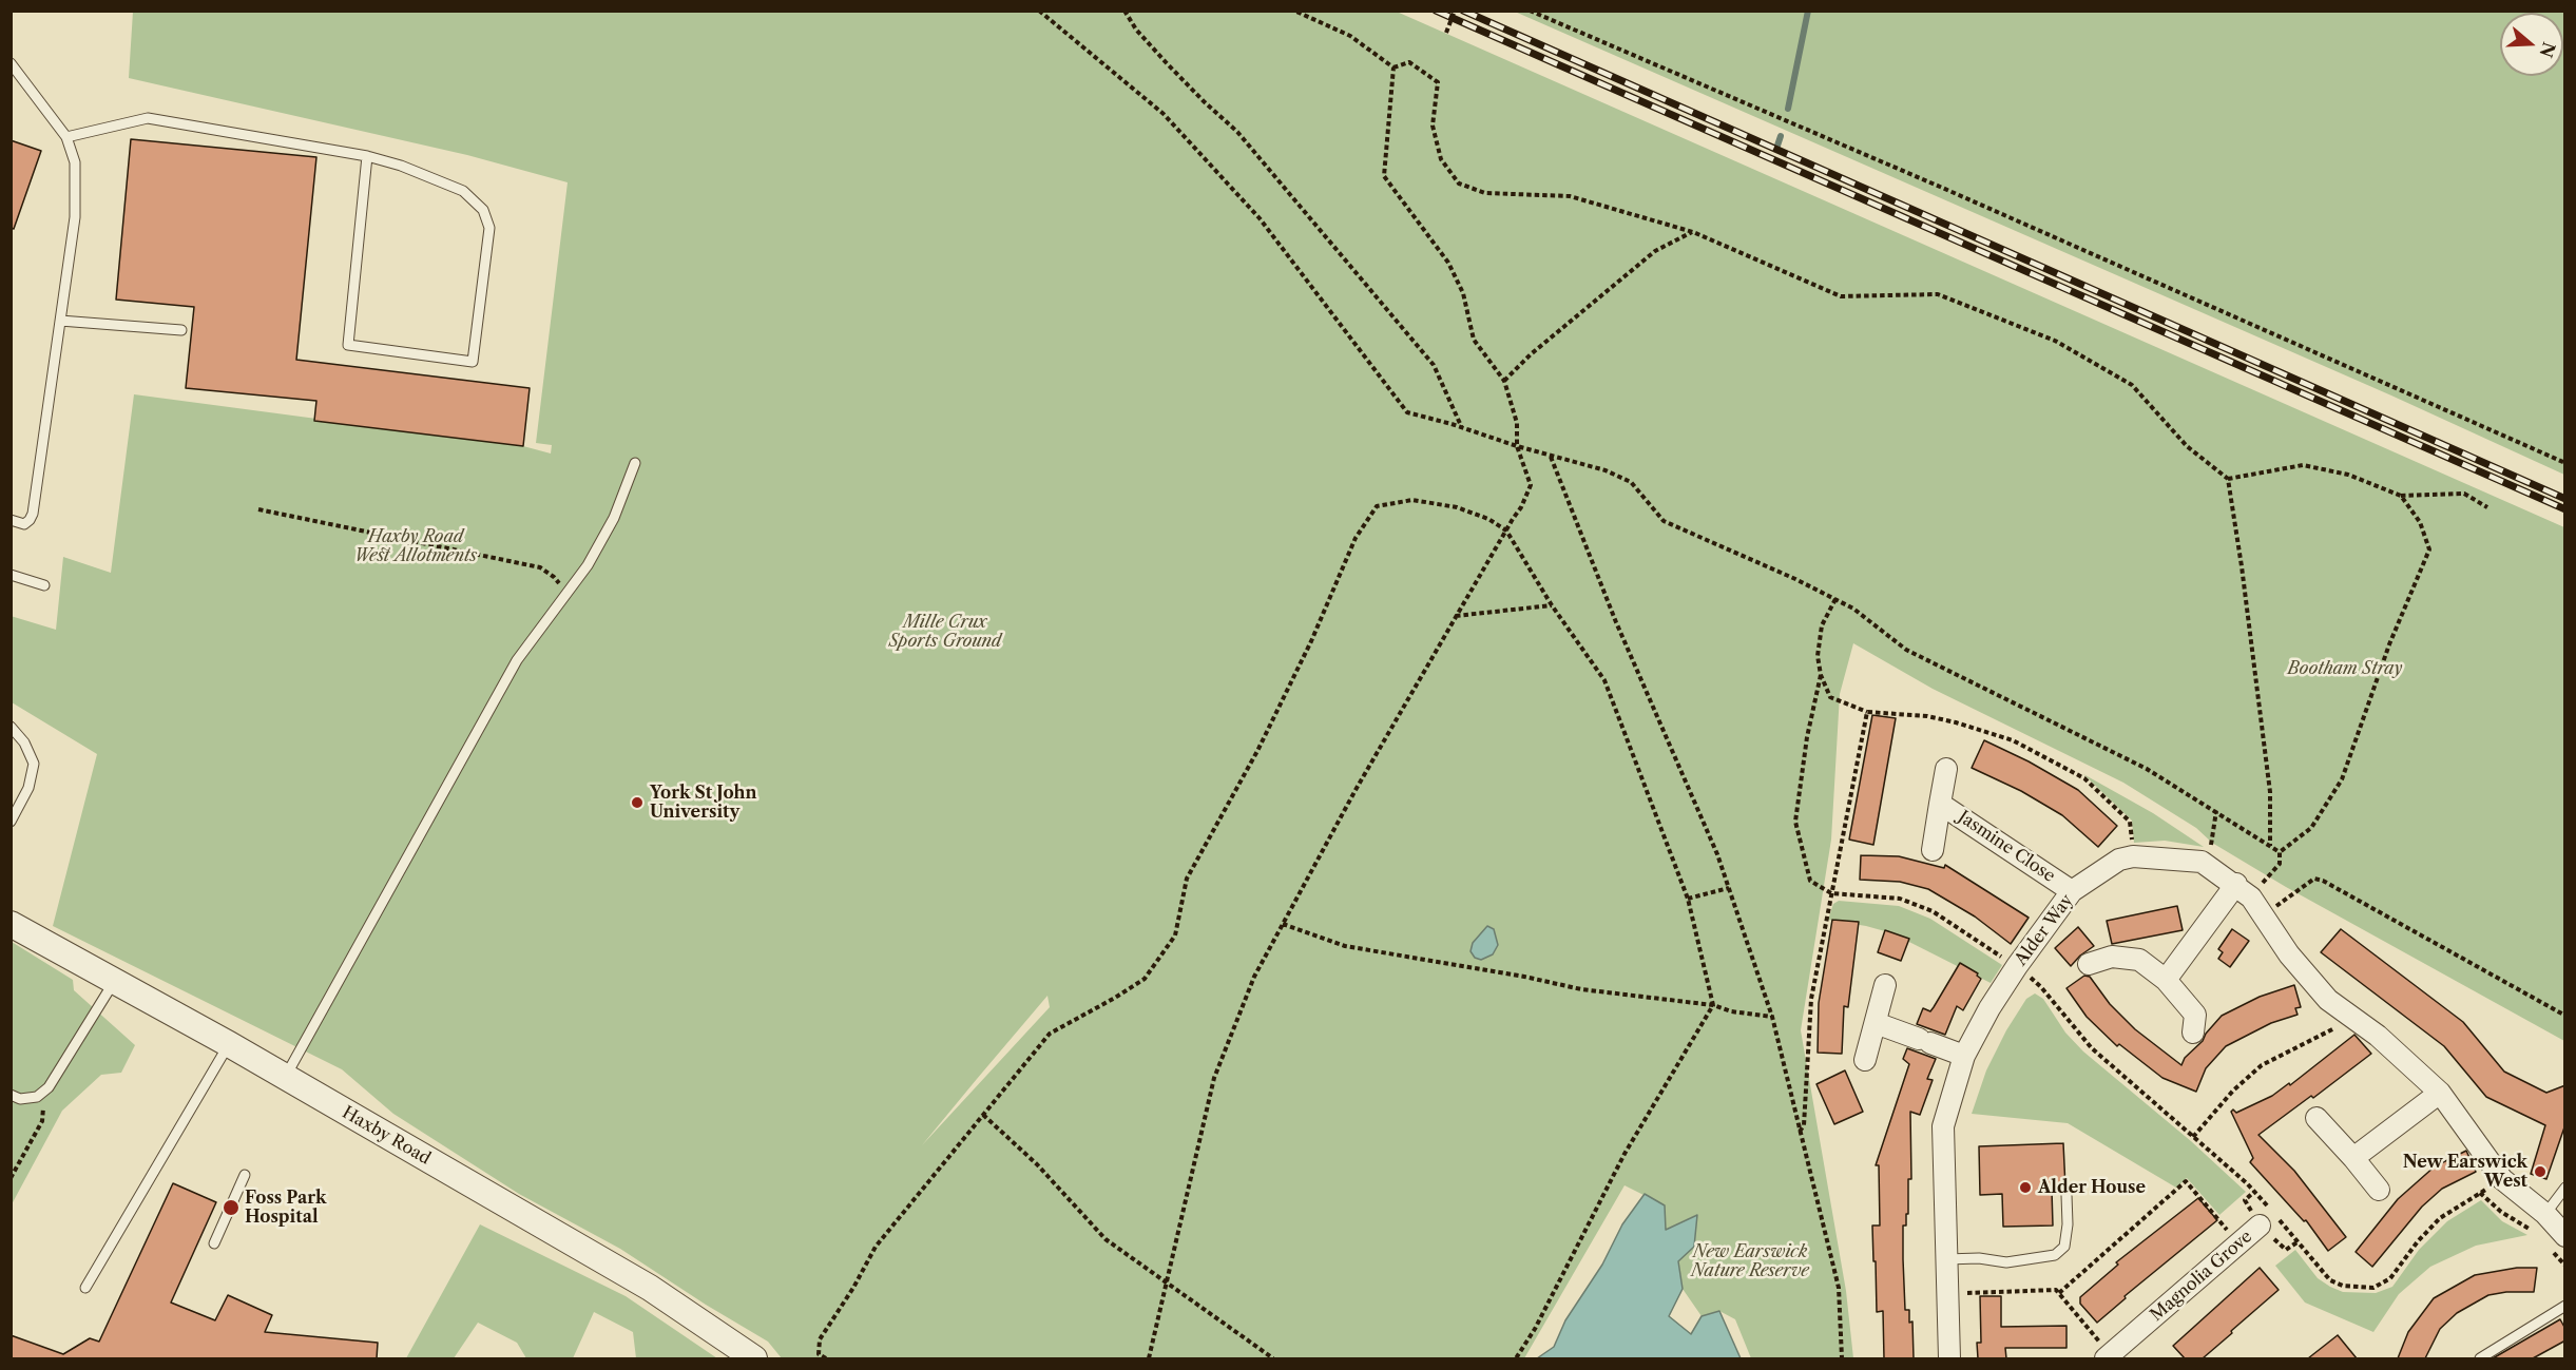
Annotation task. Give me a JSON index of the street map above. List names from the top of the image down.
{
  "streets": {
    "street": [
      "Jasmine Close",
      "Alder Way",
      "Haxby Road",
      "Magnolia Grove"
    ]
  },
  "crossings": [
    ["Jasmine Close", "Alder Way"]
  ],
  "parks": [
    "Haxby Road West Allotments",
    "Mille Crux Sports Ground",
    "Bootham Stray",
    "New Earswick Nature Reserve"
  ],
  "places": [
    "York St John University",
    "New Earswick West",
    "Alder House",
    "Foss Park Hospital"
  ],
  "north": "right"
}
